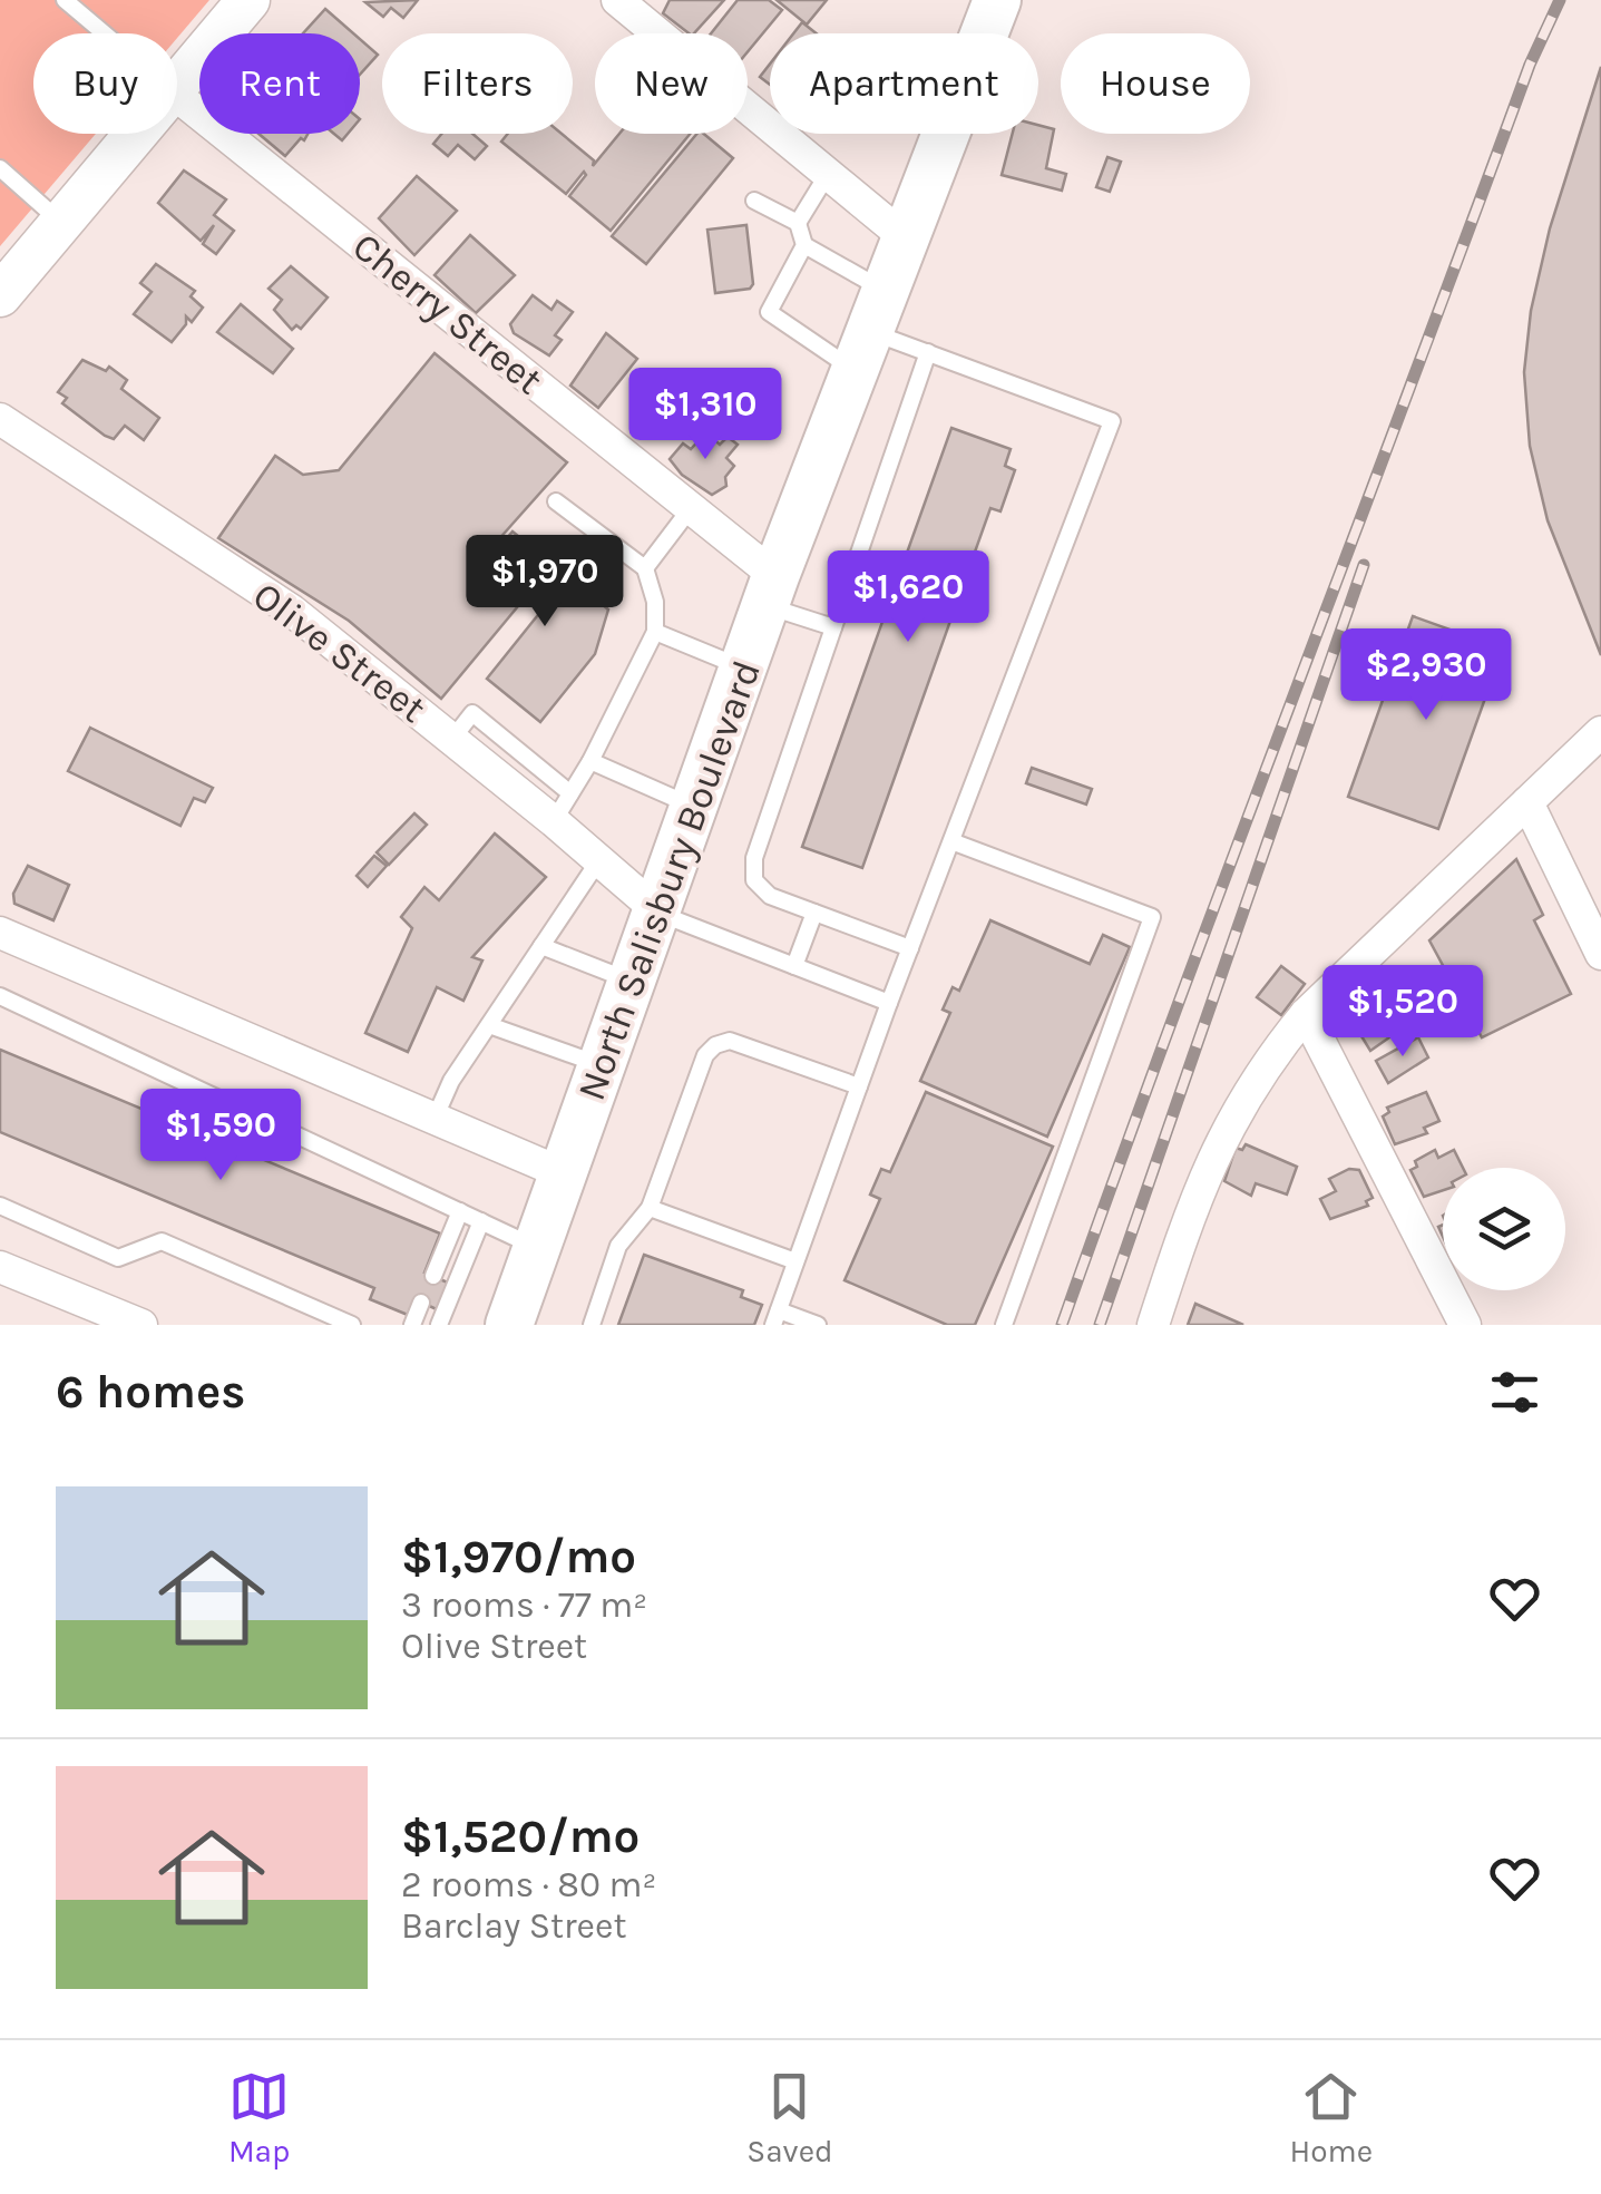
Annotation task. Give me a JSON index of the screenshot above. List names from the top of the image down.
{
  "streets": {
    "main road": ["North Salisbury Boulevard"],
    "street": ["Cherry Street", "Olive Street"]
  },
  "crossings": [
    ["Cherry Street", "North Salisbury Boulevard"],
    ["Olive Street", "North Salisbury Boulevard"]
  ],
  "page": {
    "chip": [
      "Buy",
      "Rent",
      "Filters",
      "New",
      "Apartment",
      "House"
    ],
    "price": [
      "$1,310",
      "$1,970",
      "$1,620",
      "$2,930",
      "$1,520",
      "$1,590"
    ],
    "heading": "6 homes",
    "list": [
      {
        "name": "$1,970/mo",
        "note": "3 rooms · 77 m² · Olive Street"
      },
      {
        "name": "$1,520/mo",
        "note": "2 rooms · 80 m² · Barclay Street"
      }
    ],
    "tabs": ["Map", "Saved", "Home"]
  }
}
